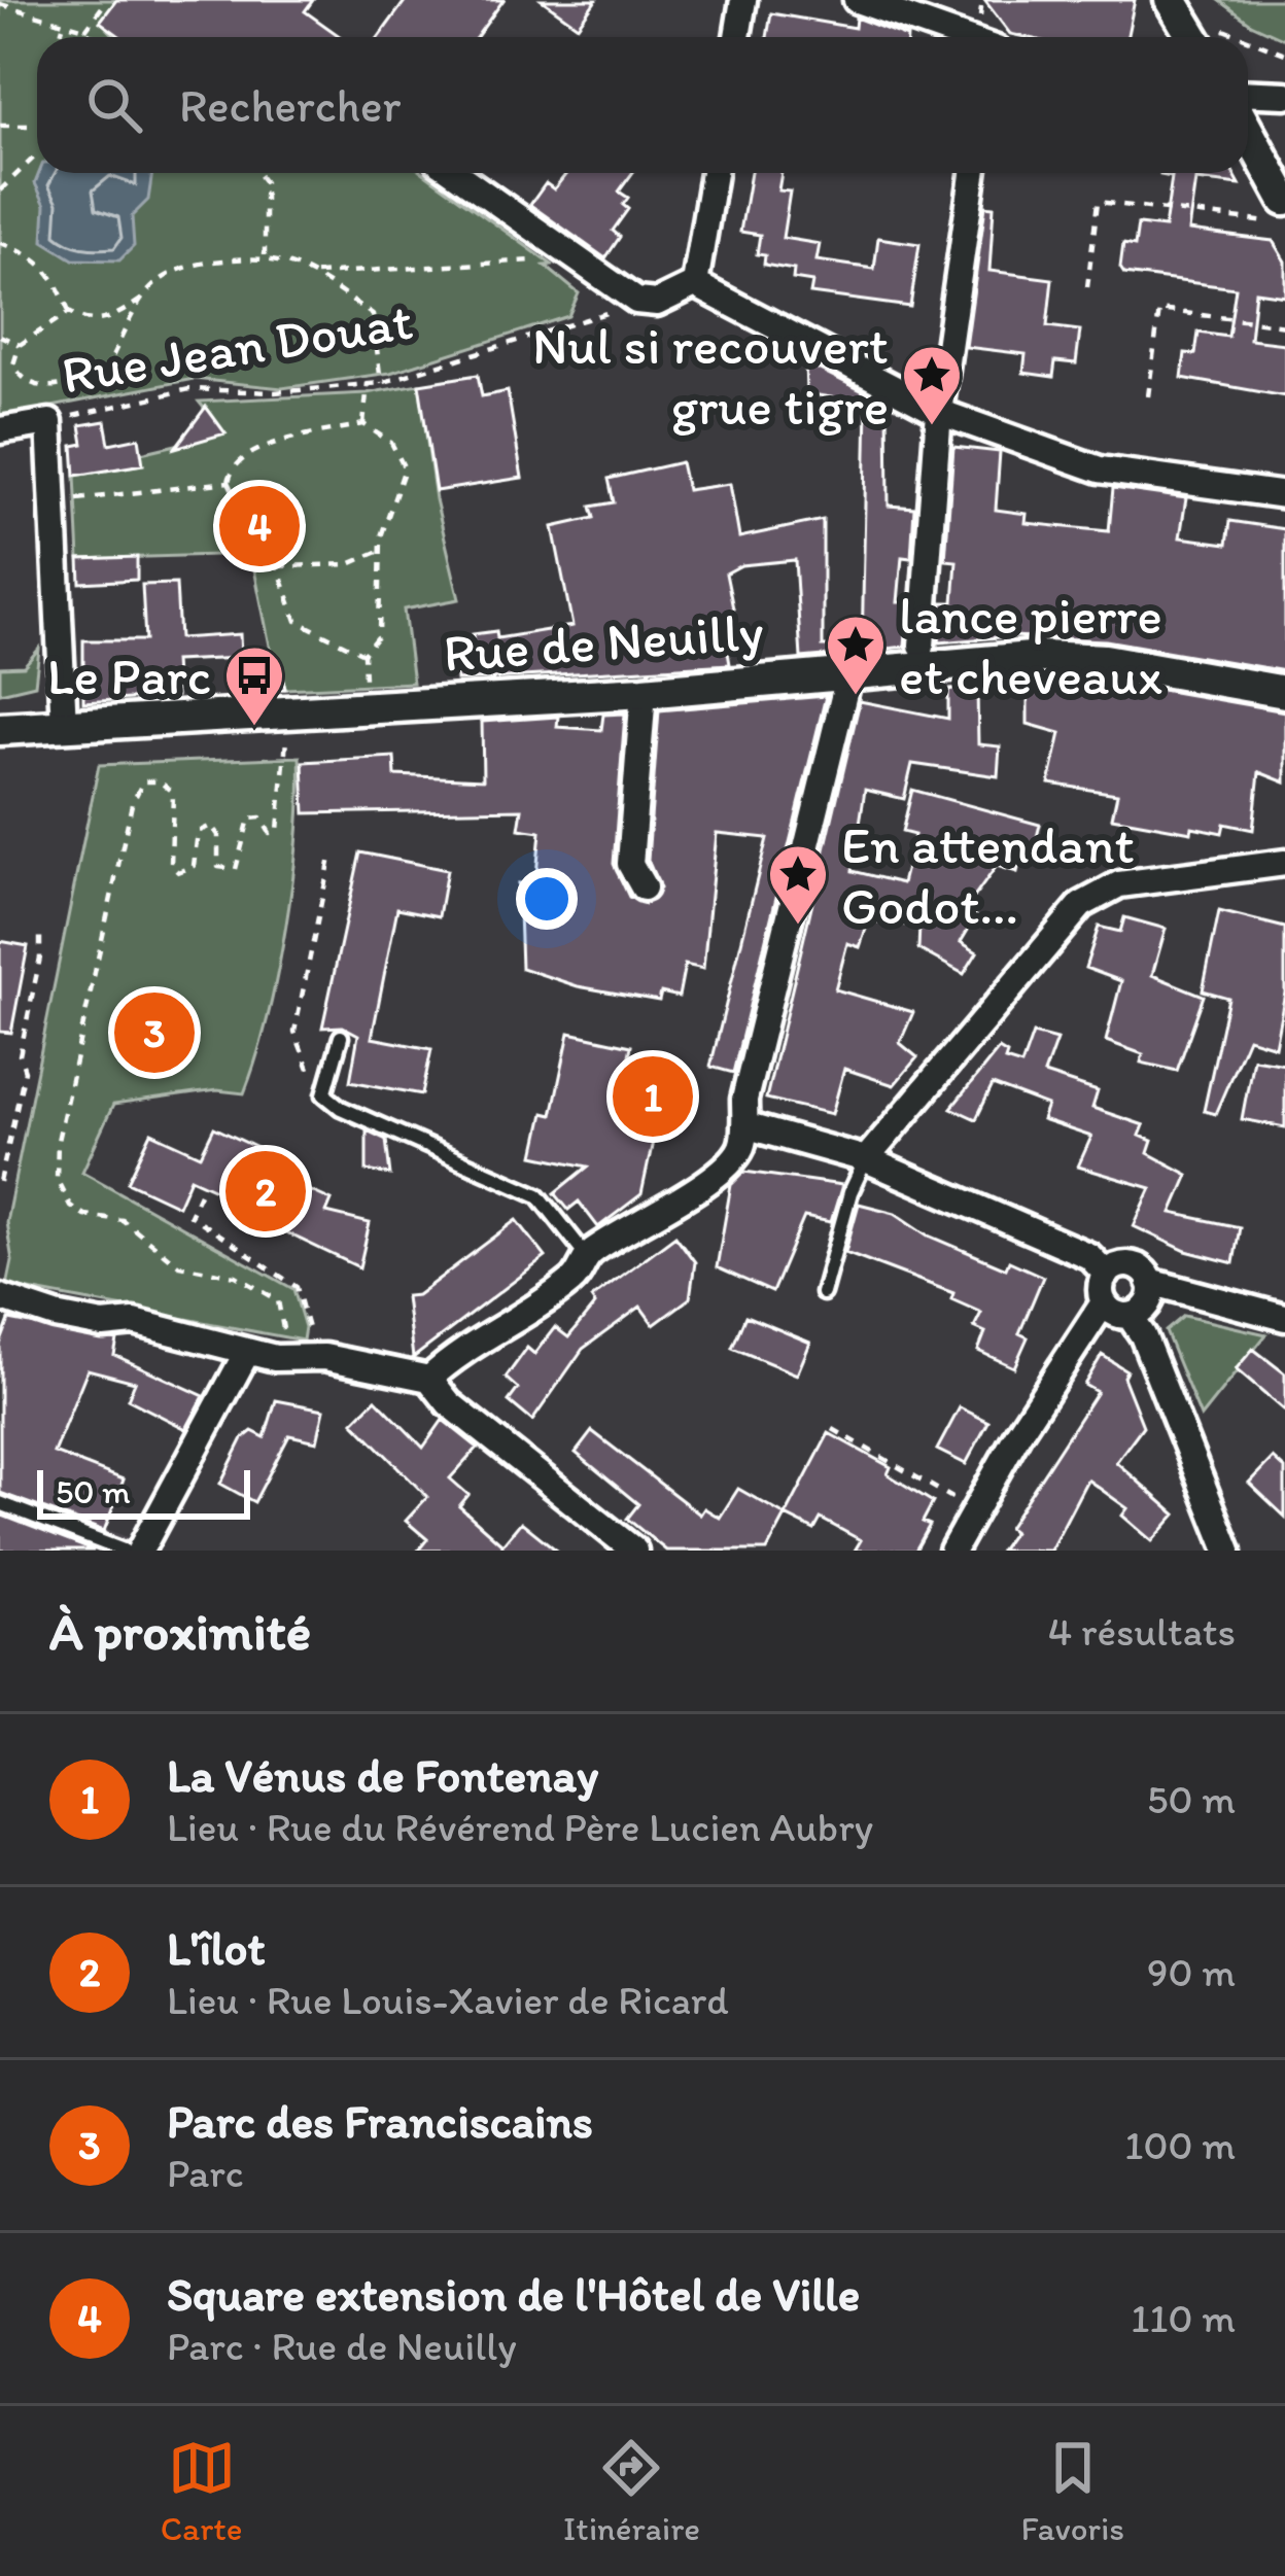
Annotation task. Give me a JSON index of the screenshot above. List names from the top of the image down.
{
  "streets": {
    "street": ["Rue Jean Douat", "Rue de Neuilly"]
  },
  "places": {
    "place": ["Nul si recouvert grue tigre", "lance pierre et cheveaux", "En attendant Godot..."],
    "bus stop": ["Le Parc"]
  },
  "scale_bar": "50 m",
  "page": {
    "search": "Rechercher",
    "pins": [
      "4",
      "3",
      "1",
      "2"
    ],
    "scale": "50 m",
    "heading": ["À proximité", "4 résultats"],
    "list": [
      {
        "mark": "1",
        "name": "La Vénus de Fontenay",
        "note": "Lieu · Rue du Révérend Père Lucien Aubry",
        "value": "50 m"
      },
      {
        "mark": "2",
        "name": "L'îlot",
        "note": "Lieu · Rue Louis-Xavier de Ricard",
        "value": "90 m"
      },
      {
        "mark": "3",
        "name": "Parc des Franciscains",
        "note": "Parc",
        "value": "100 m"
      },
      {
        "mark": "4",
        "name": "Square extension de l'Hôtel de Ville",
        "note": "Parc · Rue de Neuilly",
        "value": "110 m"
      }
    ],
    "nav": ["Carte", "Itinéraire", "Favoris"]
  }
}
